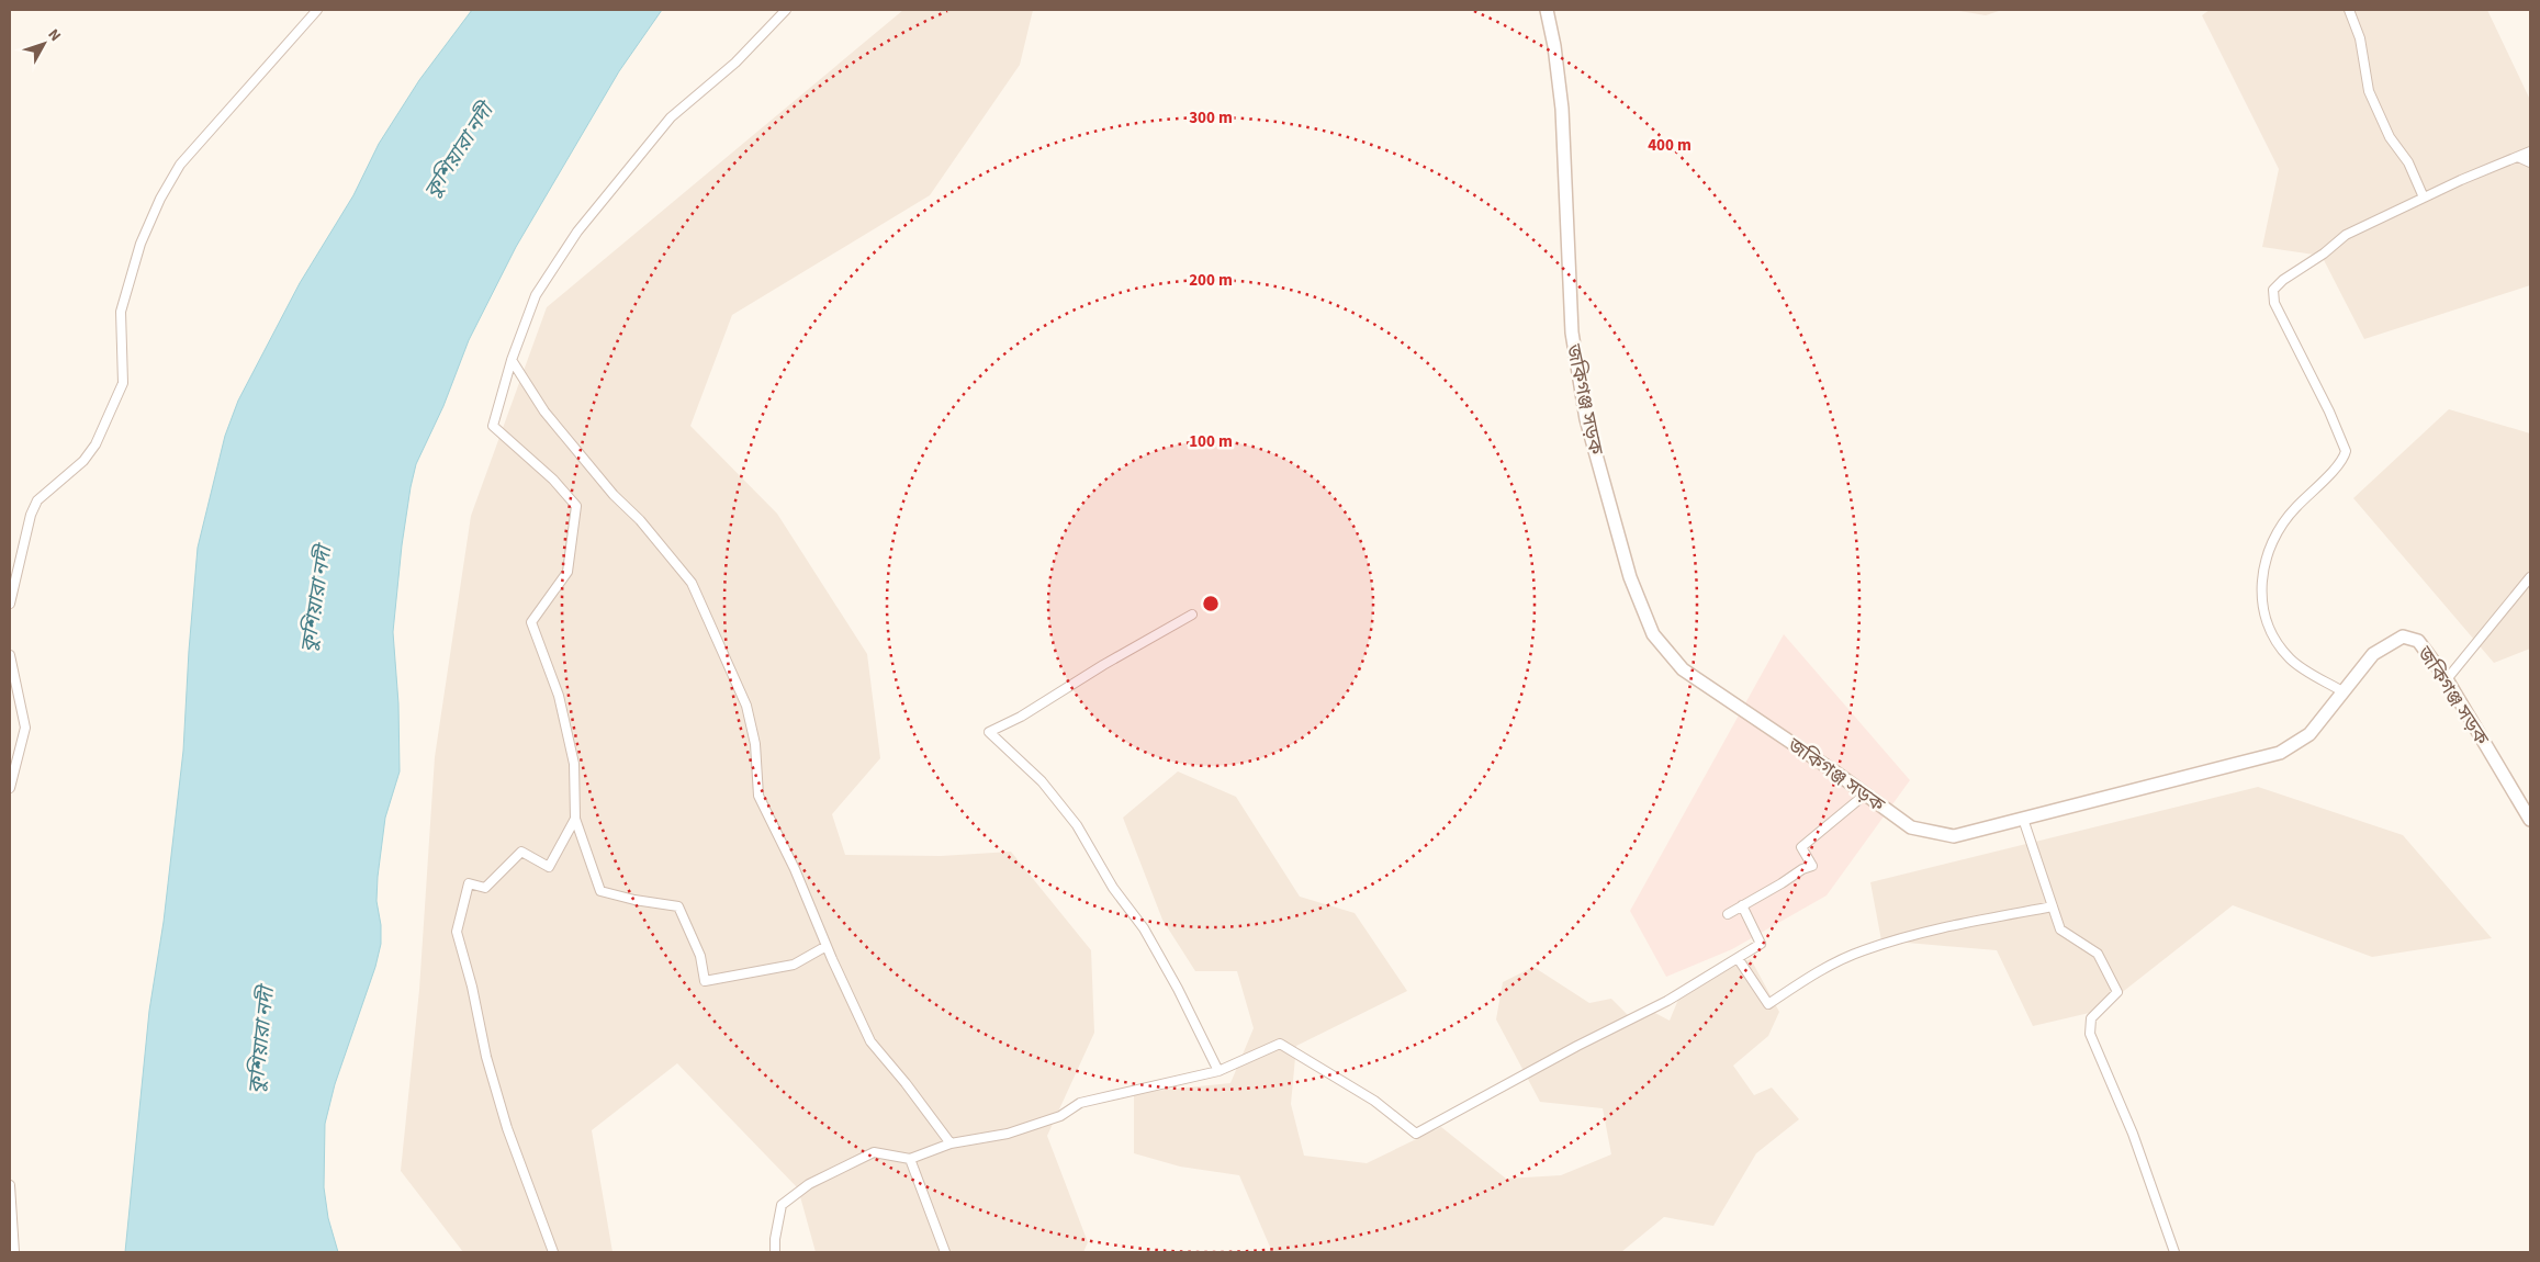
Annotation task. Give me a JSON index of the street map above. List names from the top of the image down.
{
  "streets": {
    "main road": ["জকিগঞ্জ সড়ক"]
  },
  "water": ["কুশিয়ারা নদী"],
  "north": "top right",
  "rings": [
    "300 m",
    "400 m",
    "200 m",
    "100 m"
  ]
}
